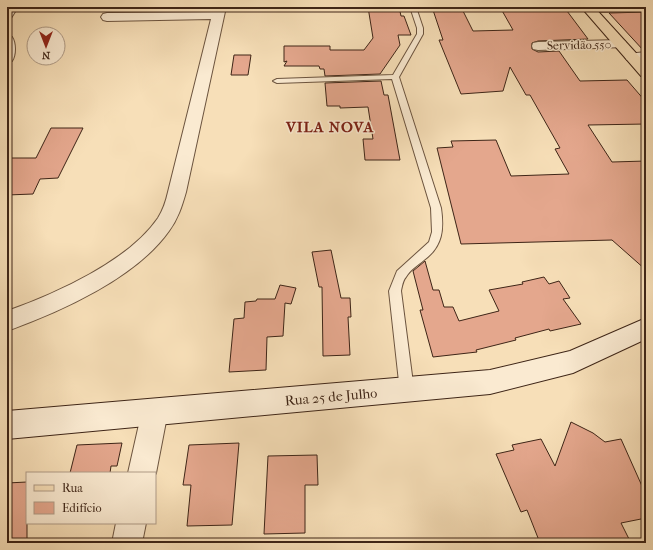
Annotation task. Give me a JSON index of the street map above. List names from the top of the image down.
{
  "streets": {
    "main road": ["Rua 25 de Julho"],
    "street": ["Servidão 550"]
  },
  "districts": ["VILA NOVA"],
  "legend": ["Rua", "Edifício"],
  "north": "bottom"
}
